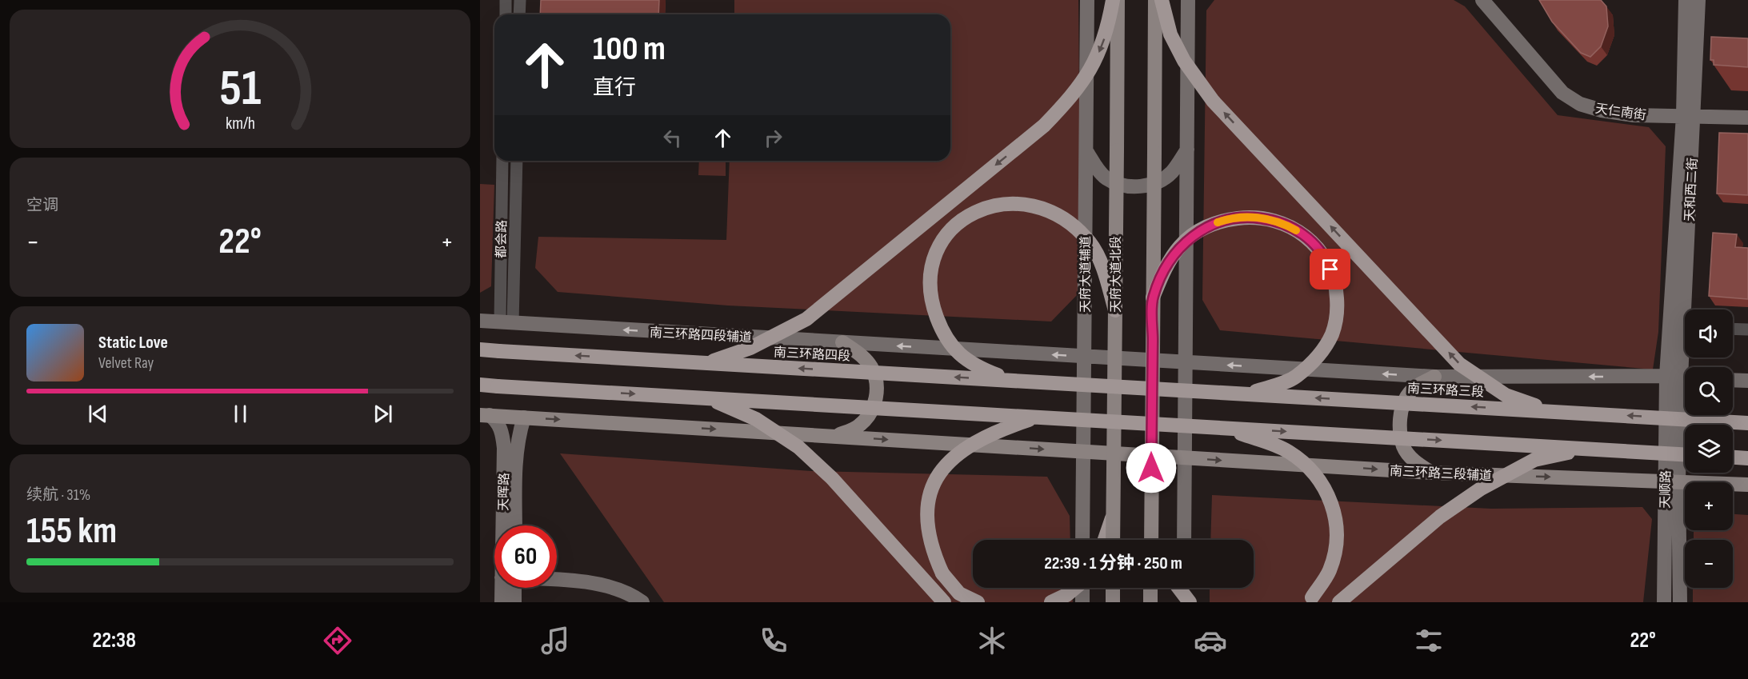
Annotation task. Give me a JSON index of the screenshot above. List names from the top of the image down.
{
  "streets": {
    "highway": ["南三环路四段", "南三环路三段"],
    "main road": ["天府大道北段", "南三环路三段辅道"],
    "street": [
      "天仁南街",
      "天和西二街",
      "都会路",
      "天府大道辅道",
      "南三环路四段辅道",
      "天顺路",
      "天晖路"
    ]
  },
  "crossings": [
    ["天仁南街", "天和西二街"],
    ["天和西二街", "天顺路"],
    ["都会路", "南三环路四段辅道"],
    ["天府大道辅道", "南三环路四段辅道"],
    ["天府大道辅道", "南三环路三段辅道"],
    ["南三环路四段", "南三环路三段"],
    ["南三环路三段辅道", "天顺路"],
    ["南三环路三段辅道", "天晖路"]
  ],
  "one_way": ["南三环路四段辅道", "南三环路三段辅道"],
  "page": {
    "turn": ["100 m", "直行"],
    "tile": [
      "空调",
      ["续航 · 31%", "155 km"]
    ],
    "heat": ["−", "22°", "+"],
    "map_buttons": ["+", "−"],
    "song": ["Static Love", "Velvet Ray"],
    "limit": "60",
    "trip": "22:39 · 1 分钟 · 250 m",
    "tabs": ["22:38", "22°"],
    "gauge": ["51", "km/h"]
  }
}
